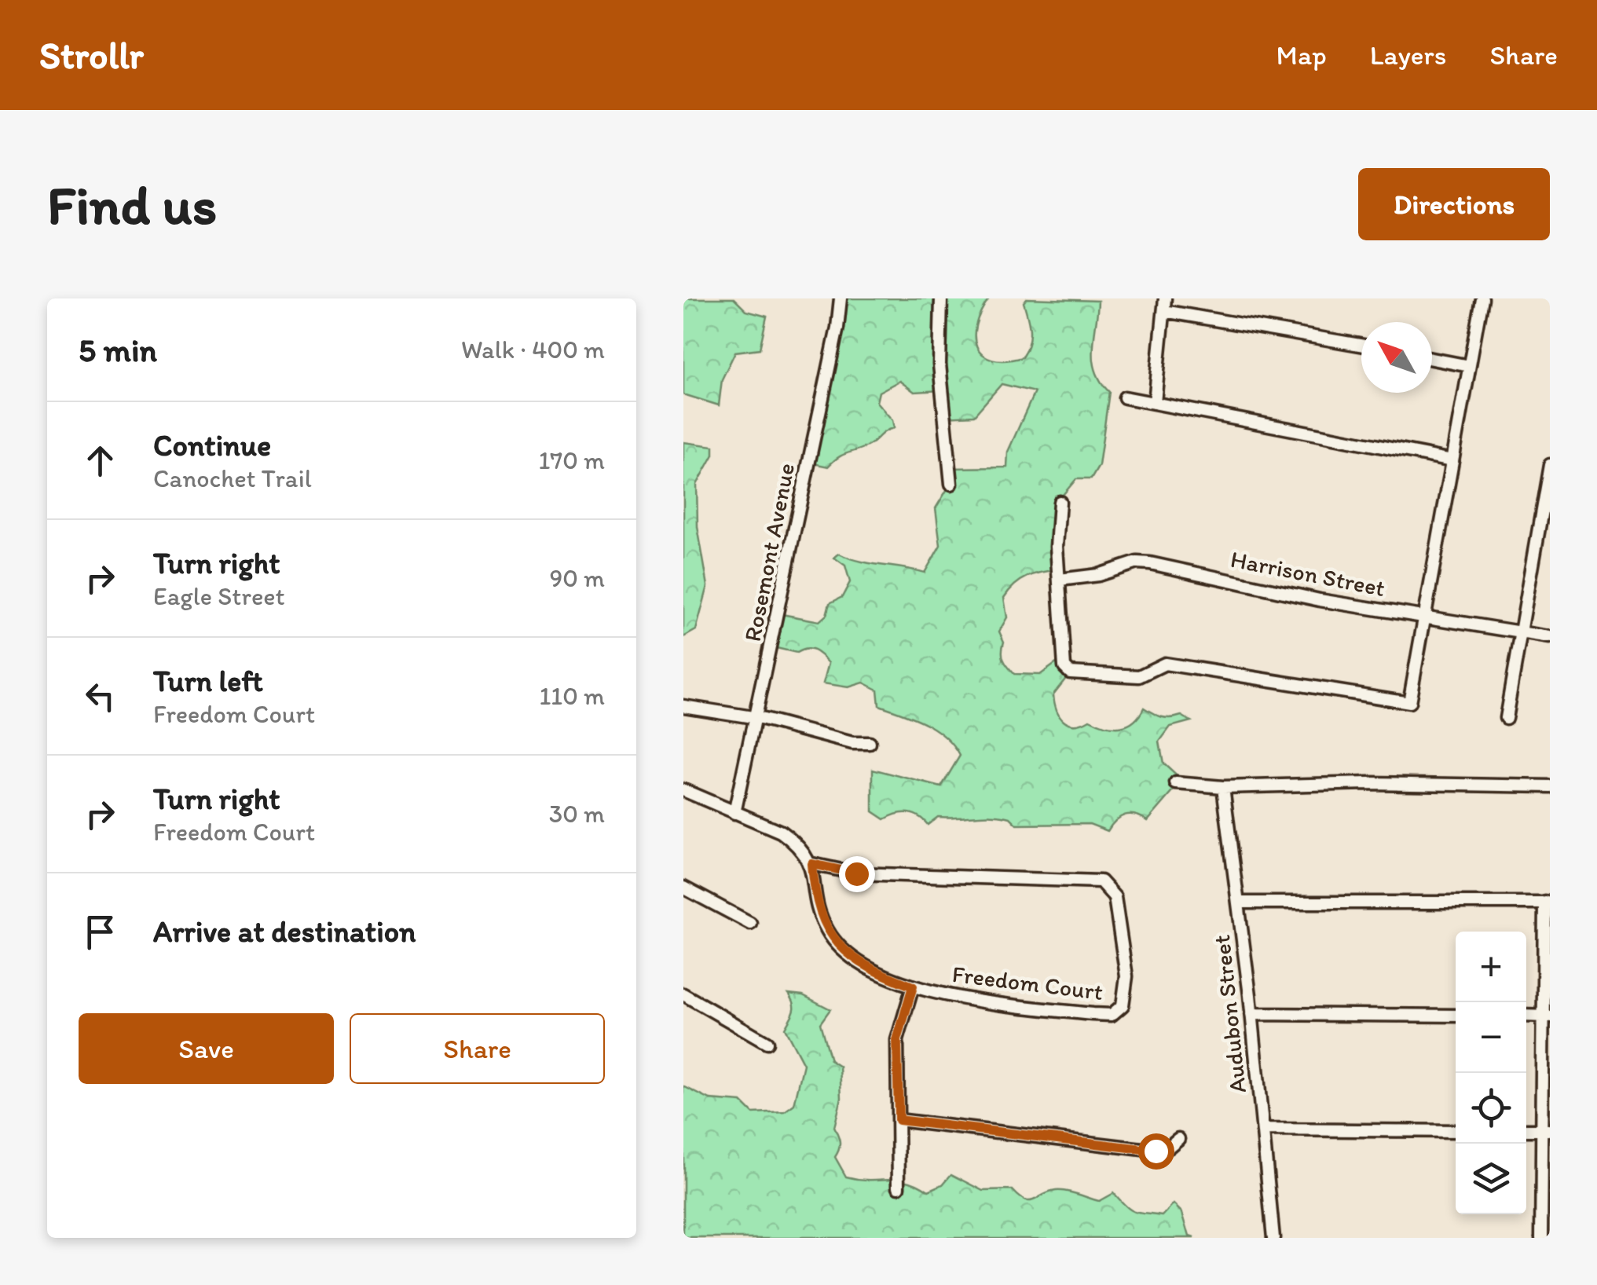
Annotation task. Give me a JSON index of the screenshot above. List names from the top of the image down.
{
  "streets": {
    "street": [
      "Rosemont Avenue",
      "Harrison Street",
      "Freedom Court",
      "Audubon Street"
    ]
  },
  "north": "top left",
  "page": {
    "header": "Strollr",
    "nav": ["Map", "Layers", "Share"],
    "buttons": [
      "Directions",
      ["Save", "Share"]
    ],
    "title": "Find us",
    "heading": ["5 min", "Walk · 400 m"],
    "list": [
      ["Continue", "Canochet Trail", "170 m"],
      ["Turn right", "Eagle Street", "90 m"],
      ["Turn left", "Freedom Court", "110 m"],
      ["Turn right", "Freedom Court", "30 m"],
      "Arrive at destination"
    ],
    "map_buttons": ["+", "−"]
  }
}
